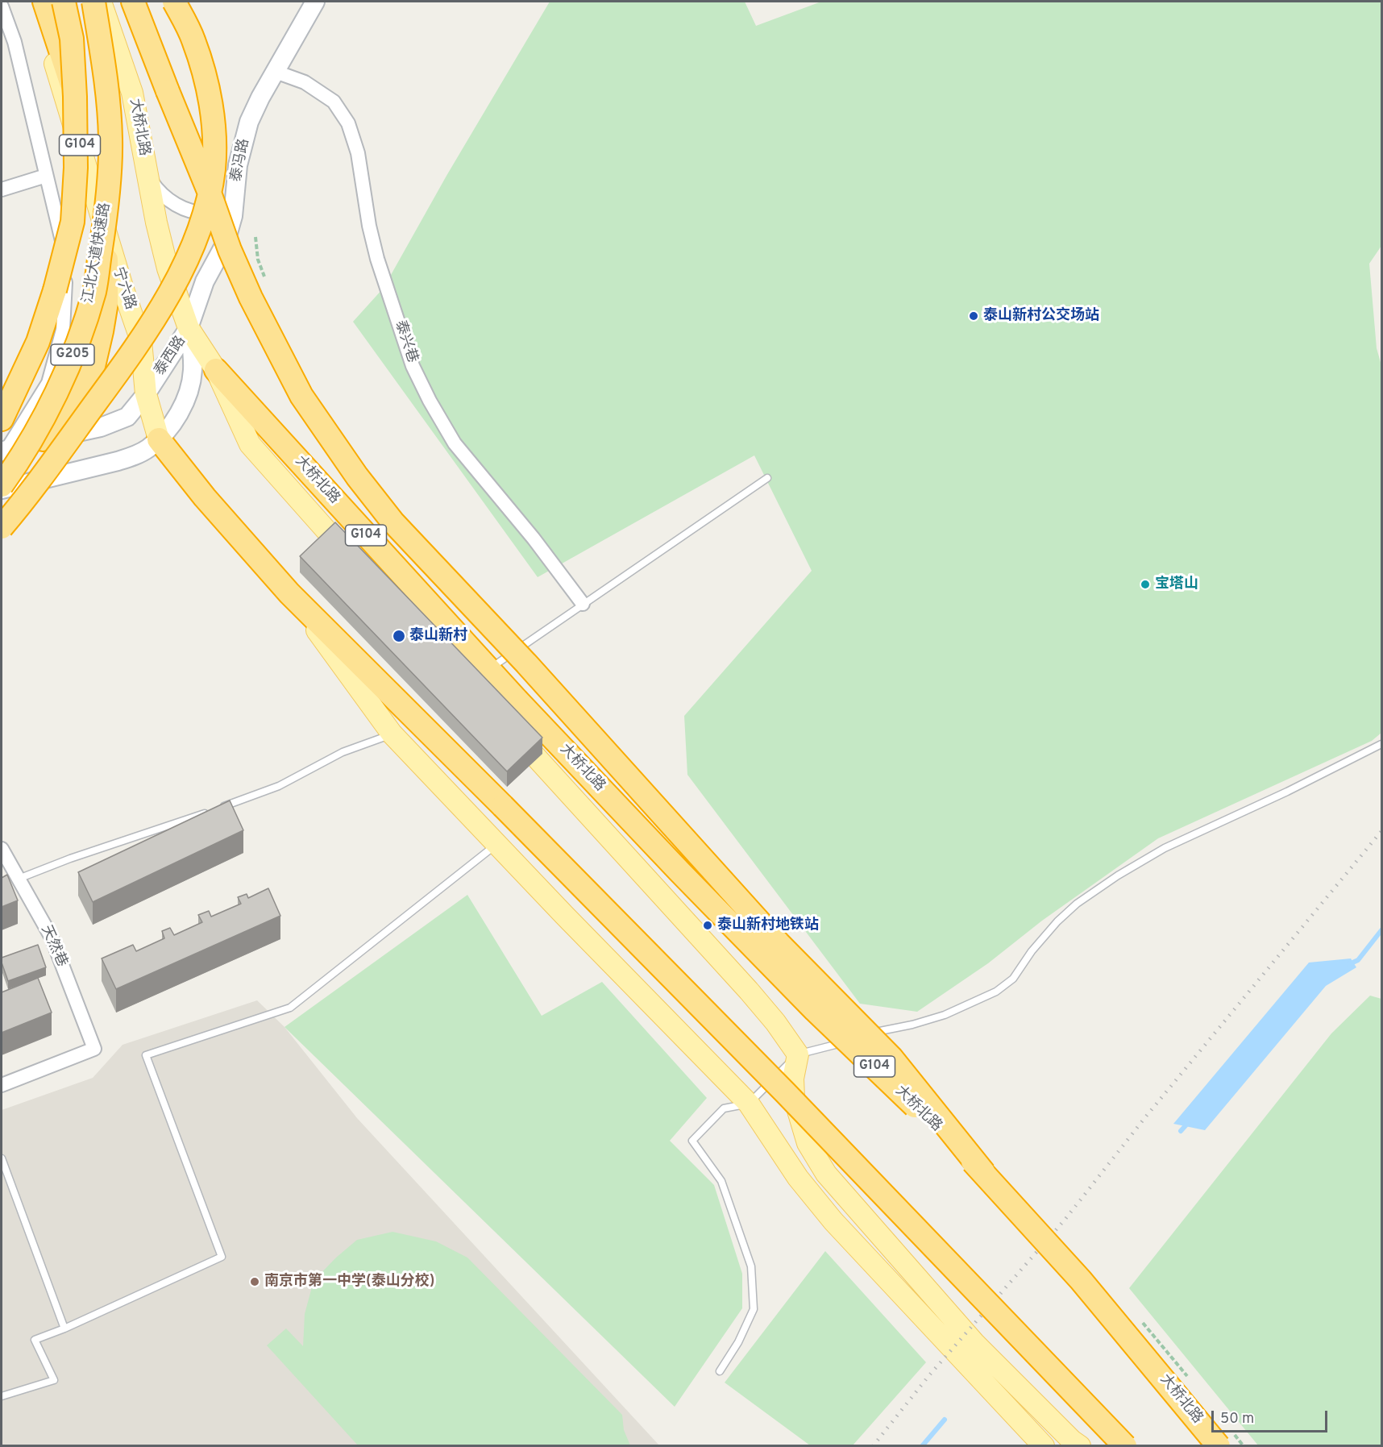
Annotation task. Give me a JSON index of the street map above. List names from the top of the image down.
{
  "streets": {
    "highway": [
      "大桥北路",
      "G104",
      "江北大道快速路",
      "G205"
    ],
    "main road": ["泰冯路", "宁六路", "泰西路"],
    "street": ["泰兴巷", "天然巷"]
  },
  "crossings": [
    ["大桥北路", "泰冯路"],
    ["大桥北路", "泰西路"],
    ["G104", "宁六路"],
    ["G104", "泰西路"],
    ["泰冯路", "泰兴巷"],
    ["泰冯路", "泰西路"],
    ["宁六路", "泰西路"]
  ],
  "places": [
    "泰山新村公交场站",
    "宝塔山",
    "泰山新村",
    "泰山新村地铁站",
    "南京市第一中学(泰山分校)"
  ],
  "scale_bar": "50 m"
}
